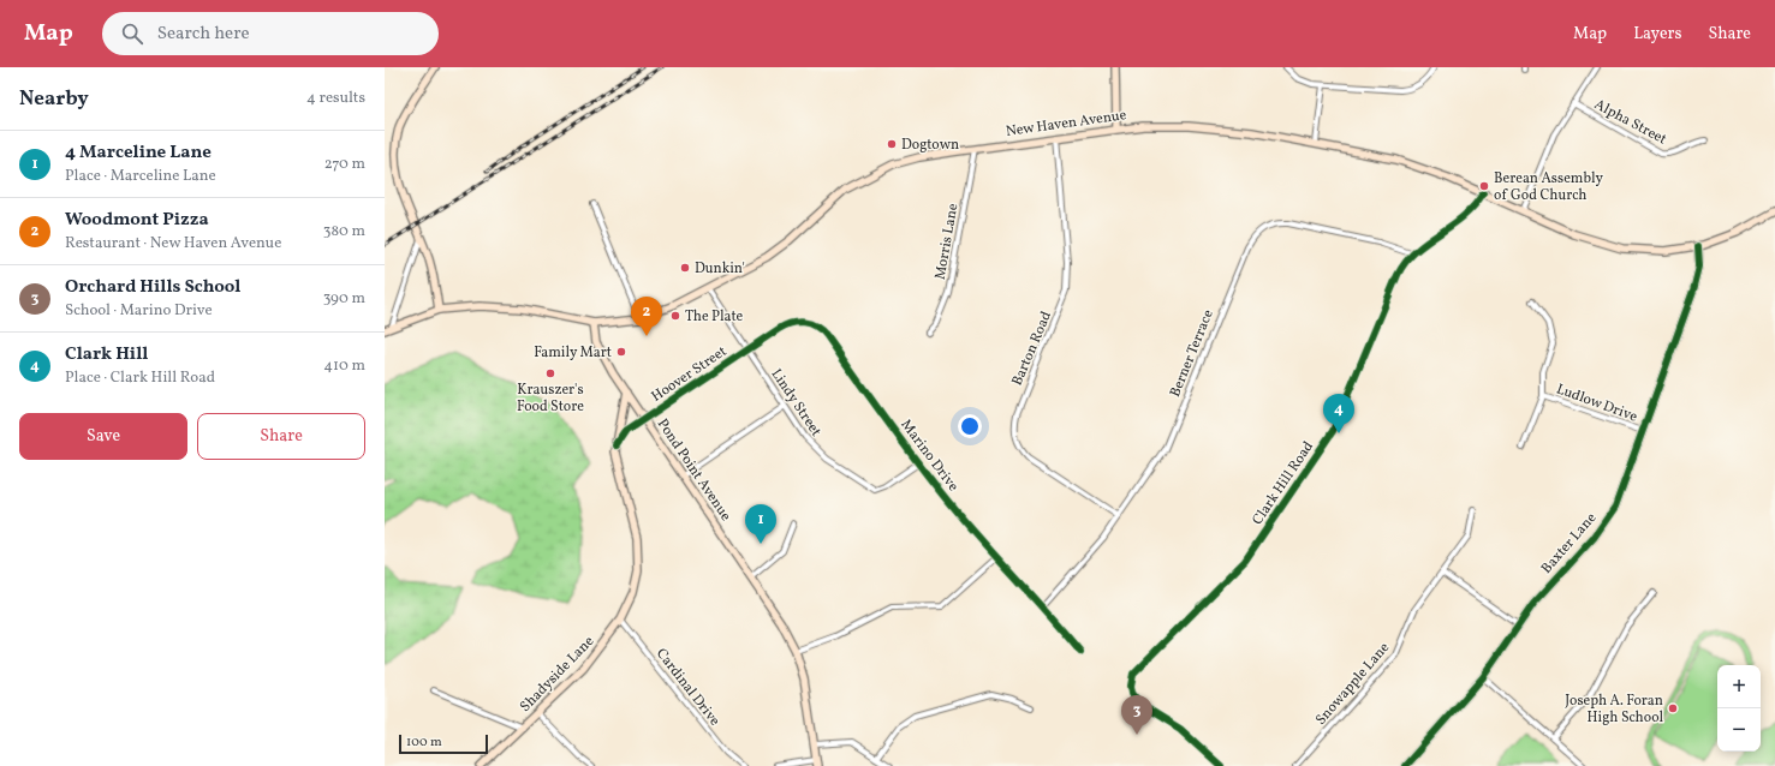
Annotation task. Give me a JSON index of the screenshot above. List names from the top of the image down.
{
  "streets": {
    "main road": [
      "New Haven Avenue",
      "Pond Point Avenue",
      "Baxter Lane",
      "Shadyside Lane"
    ],
    "street": [
      "Alpha Street",
      "Morris Lane",
      "Barton Road",
      "Berner Terrace",
      "Hoover Street",
      "Lindy Street",
      "Ludlow Drive",
      "Marino Drive",
      "Clark Hill Road",
      "Snowapple Lane",
      "Cardinal Drive"
    ]
  },
  "crossings": [
    ["New Haven Avenue", "Morris Lane"],
    ["New Haven Avenue", "Barton Road"],
    ["New Haven Avenue", "Lindy Street"],
    ["New Haven Avenue", "Pond Point Avenue"],
    ["New Haven Avenue", "Clark Hill Road"],
    ["New Haven Avenue", "Baxter Lane"],
    ["Barton Road", "Berner Terrace"],
    ["Berner Terrace", "Marino Drive"],
    ["Berner Terrace", "Clark Hill Road"],
    ["Hoover Street", "Lindy Street"],
    ["Hoover Street", "Marino Drive"],
    ["Hoover Street", "Pond Point Avenue"],
    ["Lindy Street", "Marino Drive"],
    ["Ludlow Drive", "Baxter Lane"],
    ["Pond Point Avenue", "Shadyside Lane"],
    ["Shadyside Lane", "Cardinal Drive"]
  ],
  "places": [
    "Dogtown",
    "Berean Assembly of God Church",
    "Dunkin'",
    "The Plate",
    "Family Mart",
    "Krauszer's Food Store",
    "Joseph A. Foran High School"
  ],
  "scale_bar": "100 m",
  "page": {
    "header": "Map",
    "search": "Search here",
    "nav": ["Map", "Layers", "Share"],
    "heading": ["Nearby", "4 results"],
    "list": [
      {
        "mark": "1",
        "name": "4 Marceline Lane",
        "note": "Place · Marceline Lane",
        "value": "270 m"
      },
      {
        "mark": "2",
        "name": "Woodmont Pizza",
        "note": "Restaurant · New Haven Avenue",
        "value": "380 m"
      },
      {
        "mark": "3",
        "name": "Orchard Hills School",
        "note": "School · Marino Drive",
        "value": "390 m"
      },
      {
        "mark": "4",
        "name": "Clark Hill",
        "note": "Place · Clark Hill Road",
        "value": "410 m"
      }
    ],
    "pins": [
      "2",
      "4",
      "1",
      "3"
    ],
    "buttons": ["Save", "Share"],
    "map_buttons": ["+", "−"],
    "scale": "100 m"
  }
}
